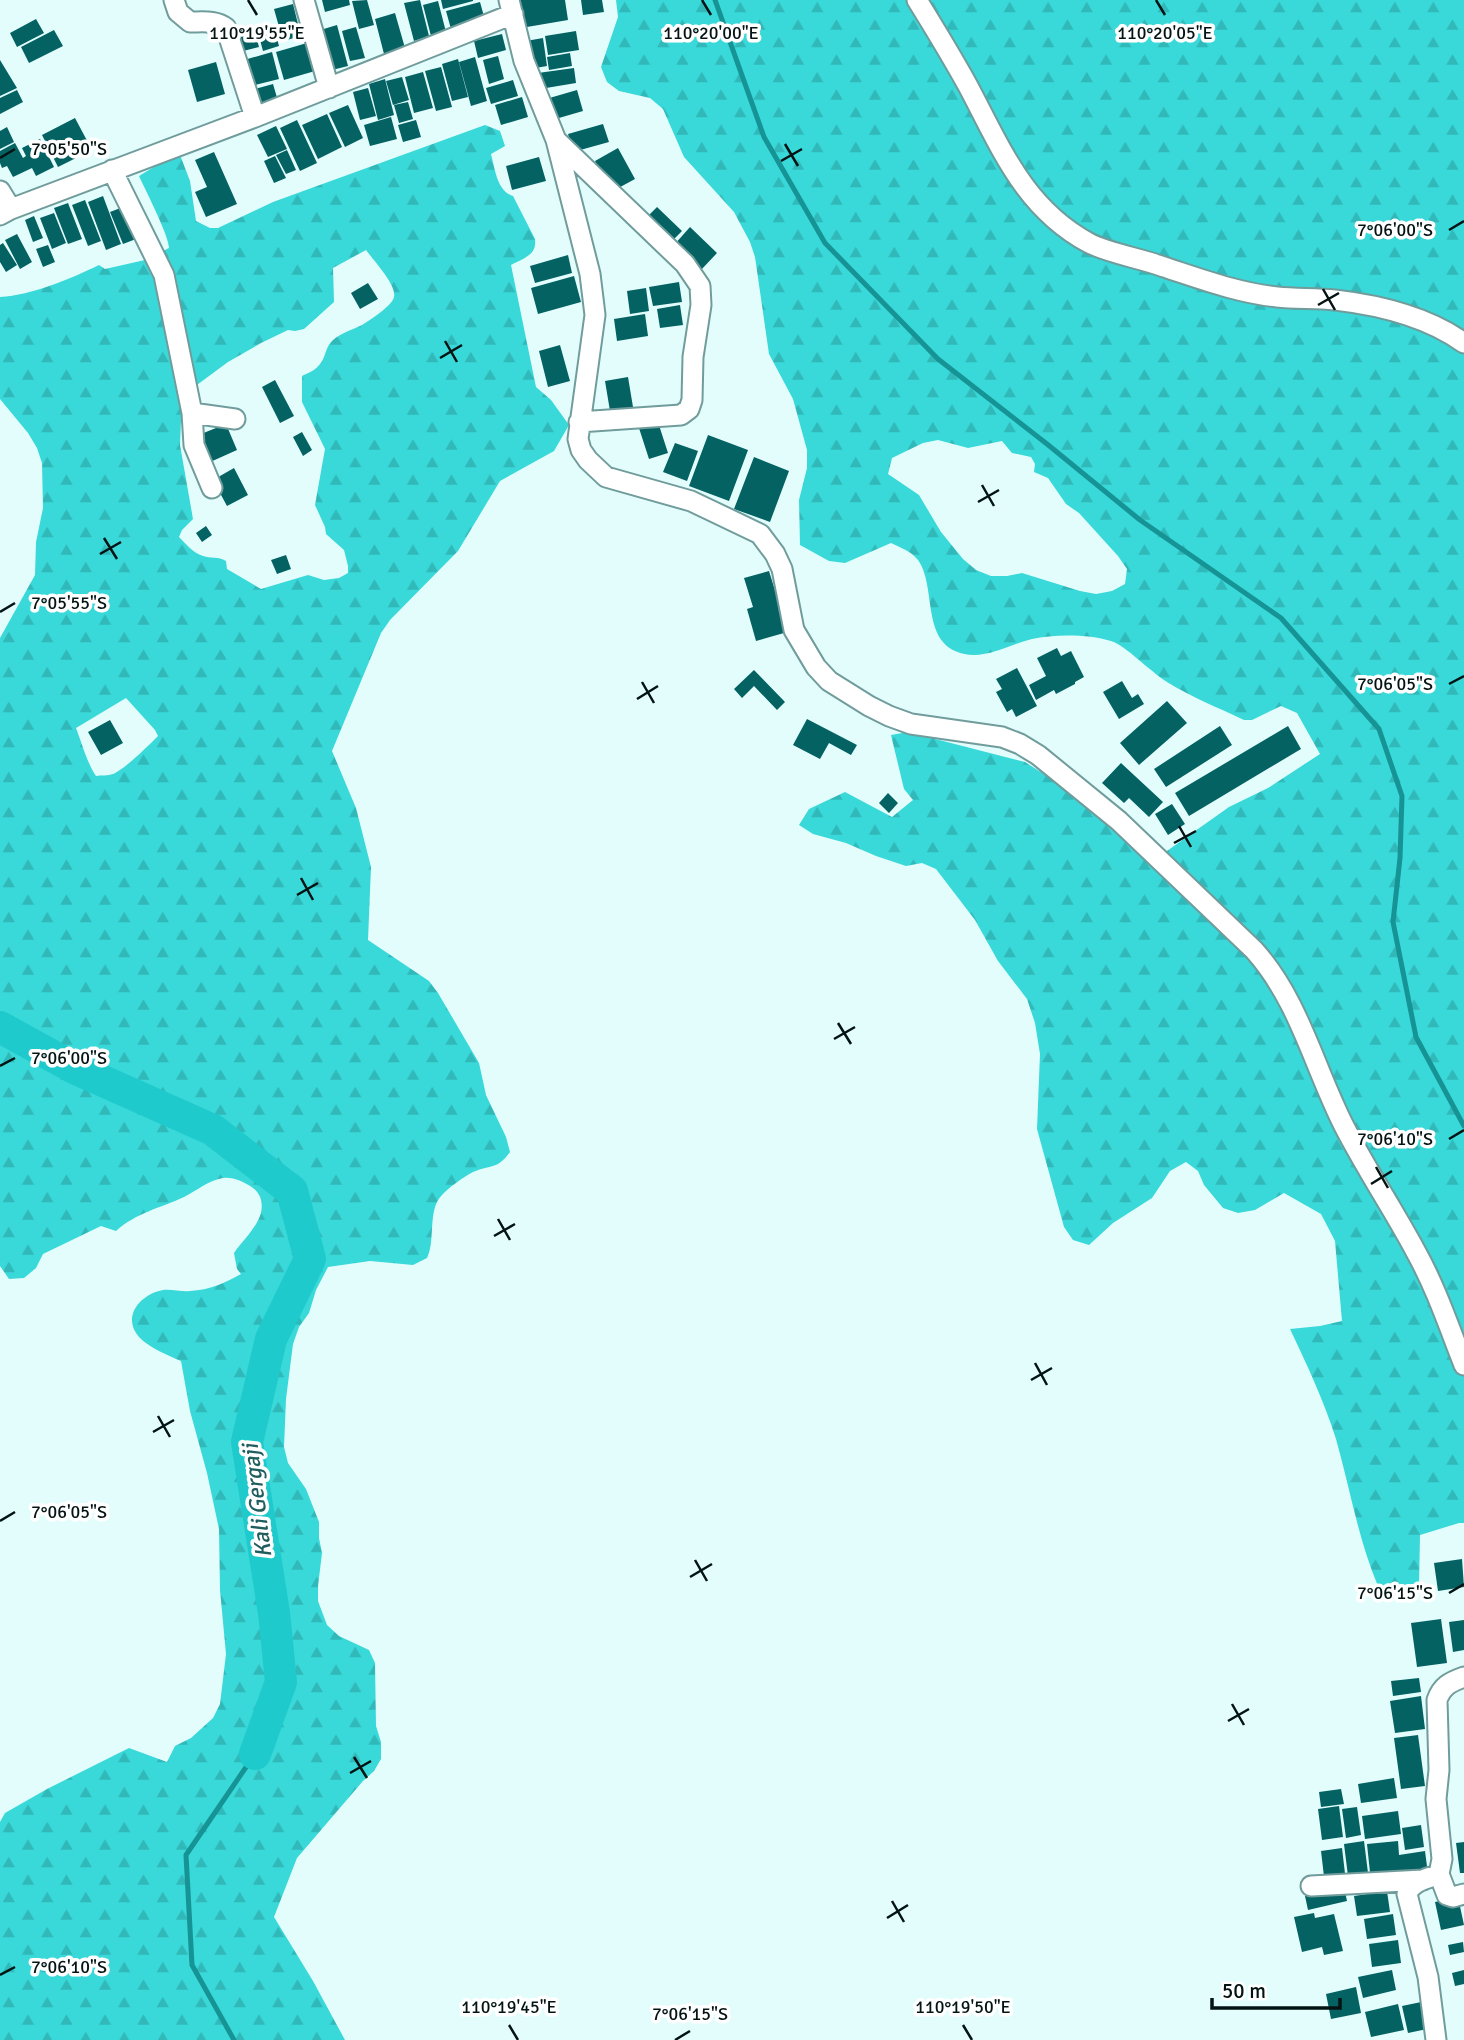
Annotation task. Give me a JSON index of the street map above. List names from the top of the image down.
{
  "water": ["Kali Gergaji"],
  "scale_bar": "50 m",
  "coordinates": [
    "110°19'55\"E",
    "110°20'05\"E",
    "110°20'00\"E",
    "7°05'50\"S",
    "7°06'00\"S",
    "7°05'55\"S",
    "7°06'05\"S",
    "7°06'10\"S",
    "7°06'15\"S",
    "110°19'45\"E",
    "110°19'50\"E"
  ]
}
